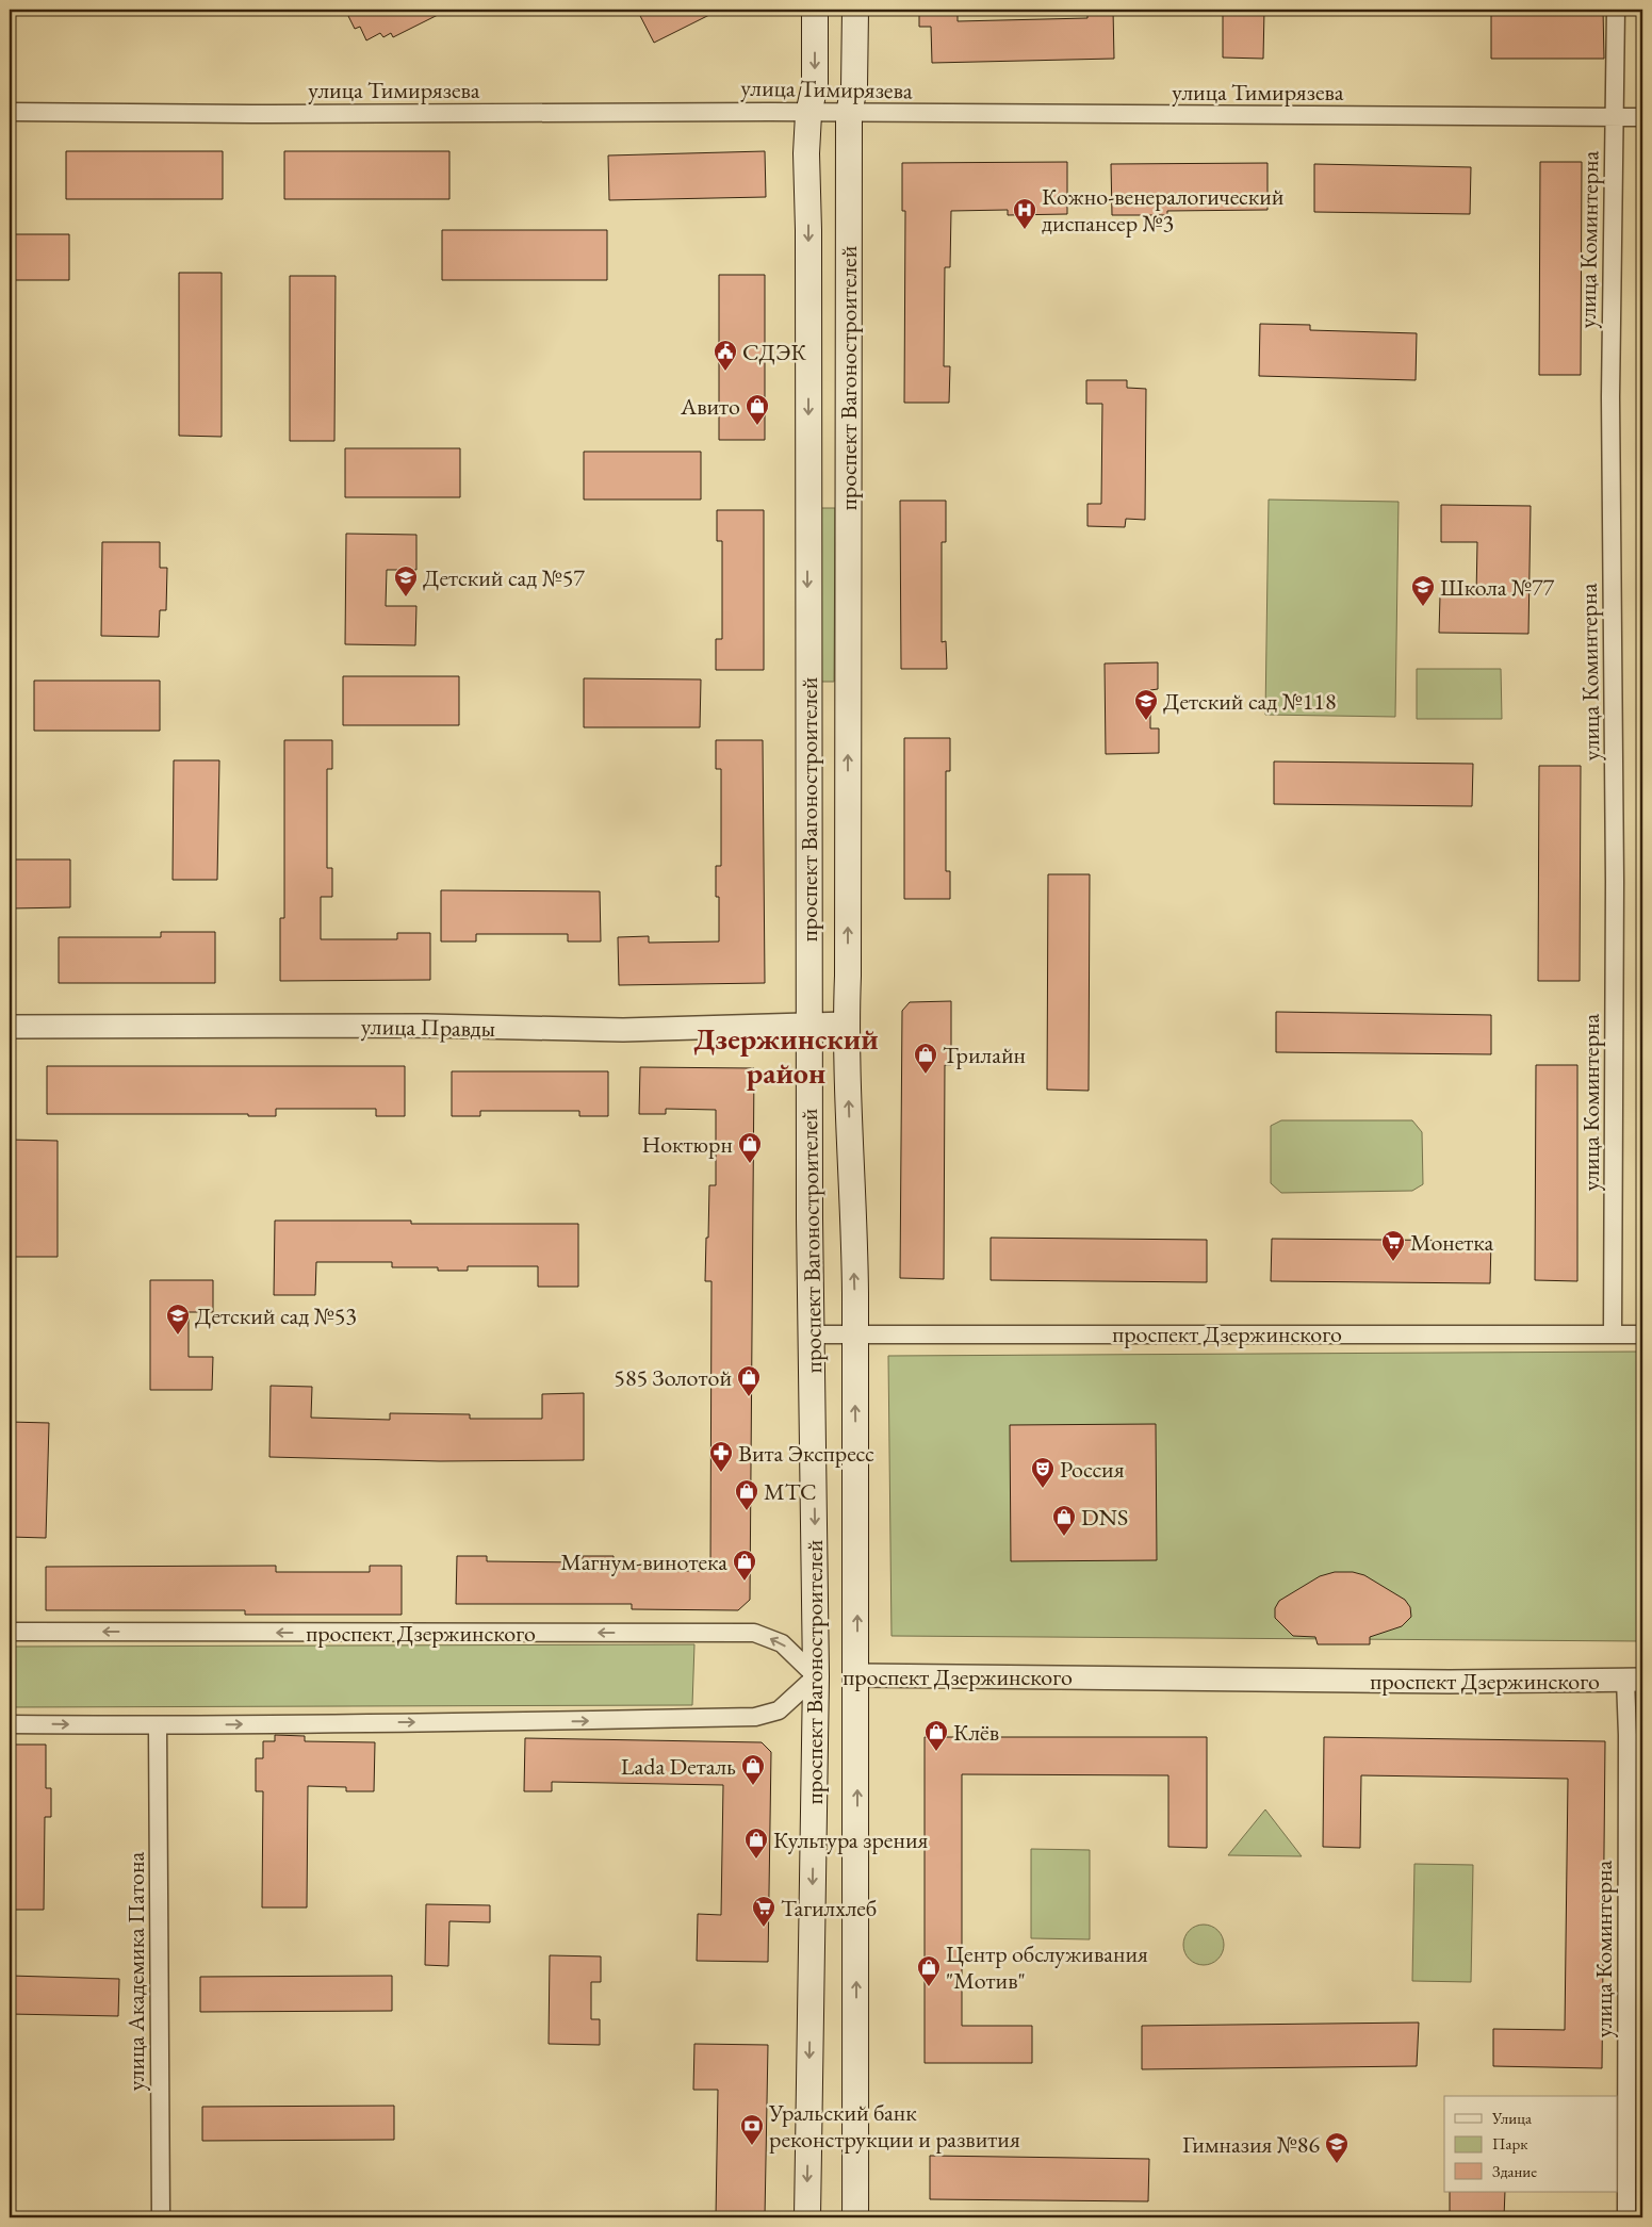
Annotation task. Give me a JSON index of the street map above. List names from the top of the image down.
{
  "streets": {
    "main road": ["проспект Вагоностроителей", "проспект Дзержинского"],
    "street": [
      "улица Тимирязева",
      "улица Коминтерна",
      "улица Правды",
      "улица Академика Патона"
    ]
  },
  "crossings": [
    ["улица Тимирязева", "улица Коминтерна"],
    ["улица Тимирязева", "проспект Вагоностроителей"],
    ["улица Коминтерна", "проспект Дзержинского"],
    ["проспект Вагоностроителей", "улица Правды"],
    ["проспект Вагоностроителей", "проспект Дзержинского"],
    ["проспект Дзержинского", "улица Академика Патона"]
  ],
  "districts": ["Дзержинский район"],
  "places": {
    "hospital": ["Кожно-венералогический диспансер №3"],
    "public building": ["СДЭК"],
    "shop": [
      "Авито",
      "Трилайн",
      "Ноктюрн",
      "585 Золотой",
      "МТС",
      "DNS",
      "Магнум-винотека",
      "Клёв",
      "Lada Dеталь",
      "Культура зрения",
      "Центр обслуживания \"Мотив\""
    ],
    "school or university": [
      "Детский сад №57",
      "Школа №77",
      "Детский сад №118",
      "Детский сад №53",
      "Гимназия №86"
    ],
    "supermarket": ["Монетка", "Тагилхлеб"],
    "pharmacy": ["Вита Экспресс"],
    "theatre": ["Россия"],
    "bank": ["Уральский банк реконструкции и развития"]
  },
  "legend": ["Улица", "Парк", "Здание"]
}
